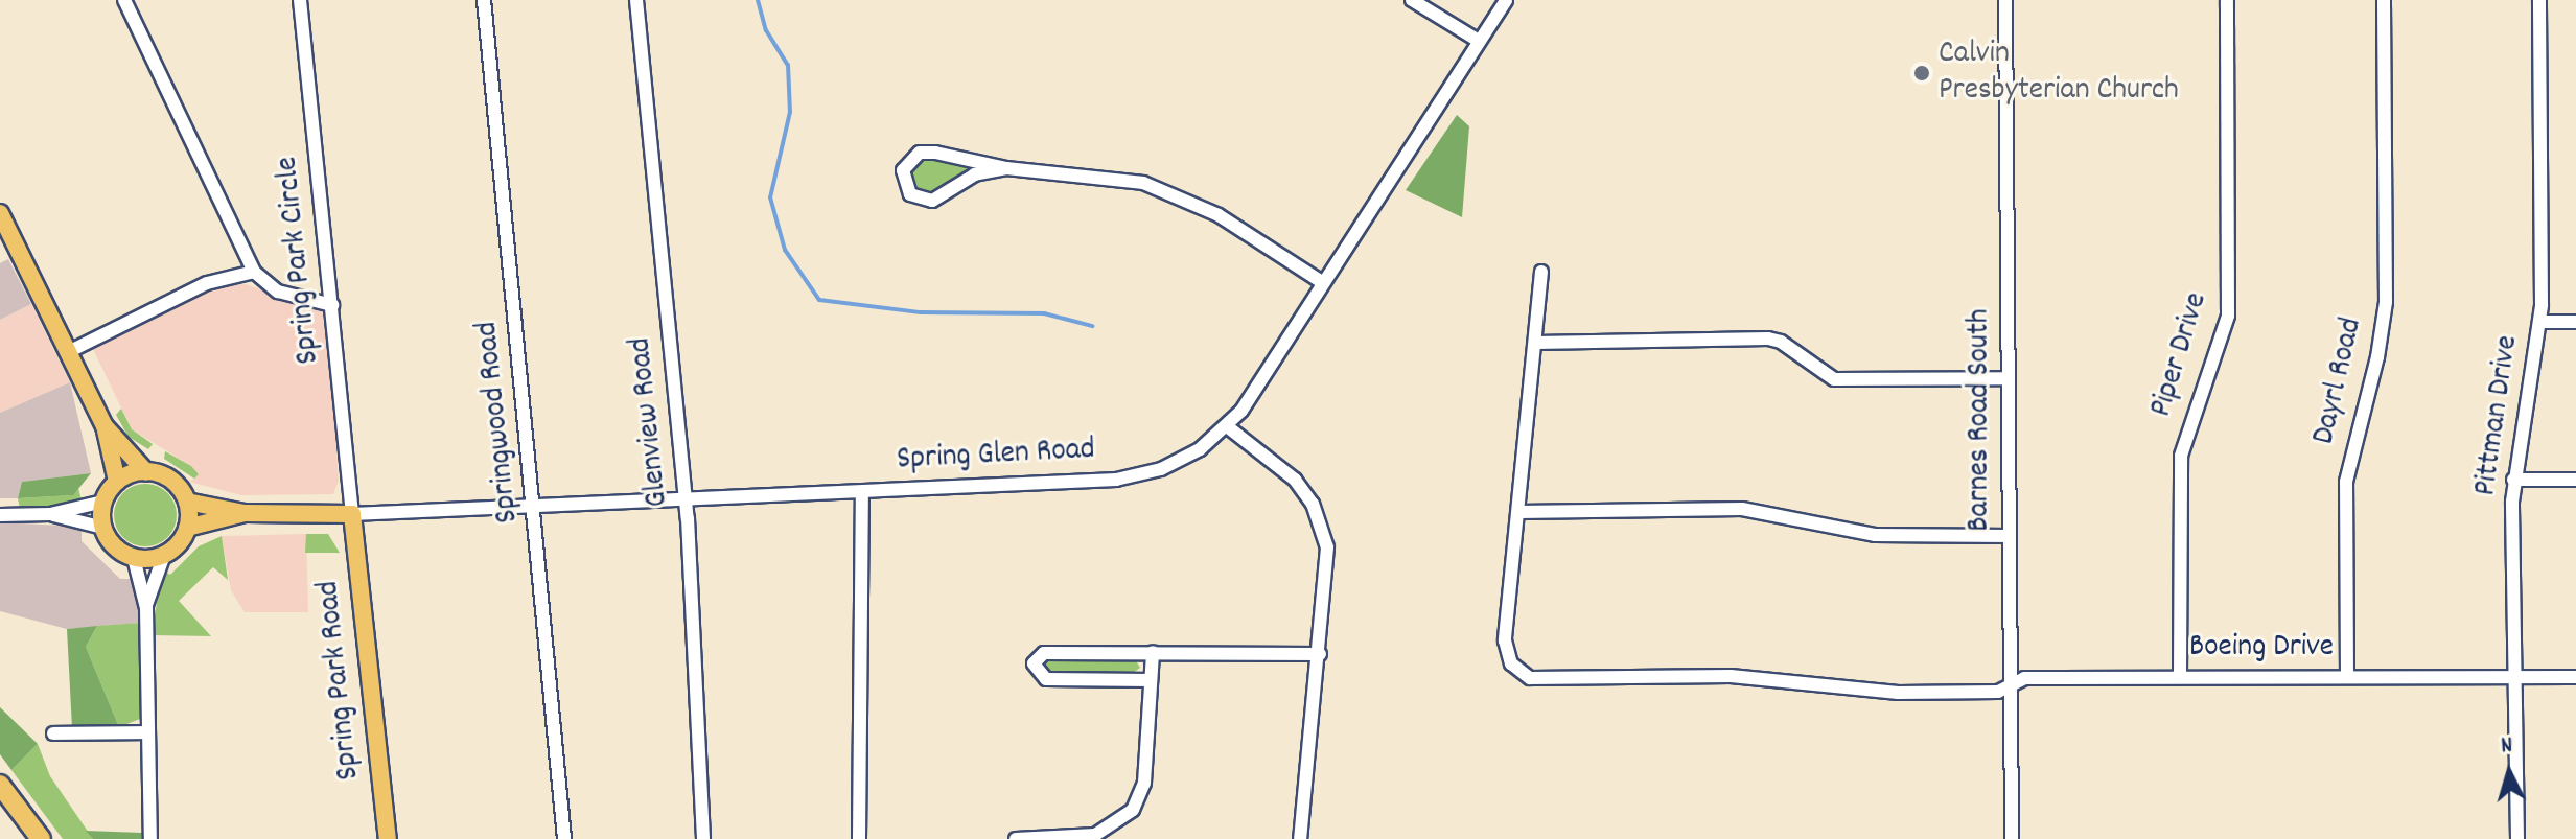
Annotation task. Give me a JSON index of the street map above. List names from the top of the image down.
{
  "streets": {
    "main road": ["Spring Glen Road", "Spring Park Road"],
    "street": [
      "Spring Park Circle",
      "Piper Drive",
      "Dayrl Road",
      "Pittman Drive",
      "Barnes Road South",
      "Springwood Road",
      "Glenview Road",
      "Boeing Drive"
    ]
  },
  "crossings": [
    ["Spring Park Circle", "Spring Glen Road"],
    ["Spring Park Circle", "Spring Park Road"],
    ["Piper Drive", "Boeing Drive"],
    ["Dayrl Road", "Boeing Drive"],
    ["Pittman Drive", "Boeing Drive"],
    ["Barnes Road South", "Boeing Drive"],
    ["Springwood Road", "Spring Glen Road"],
    ["Glenview Road", "Spring Glen Road"],
    ["Spring Glen Road", "Spring Park Road"]
  ],
  "places": ["Calvin Presbyterian Church"],
  "north": "top"
}
